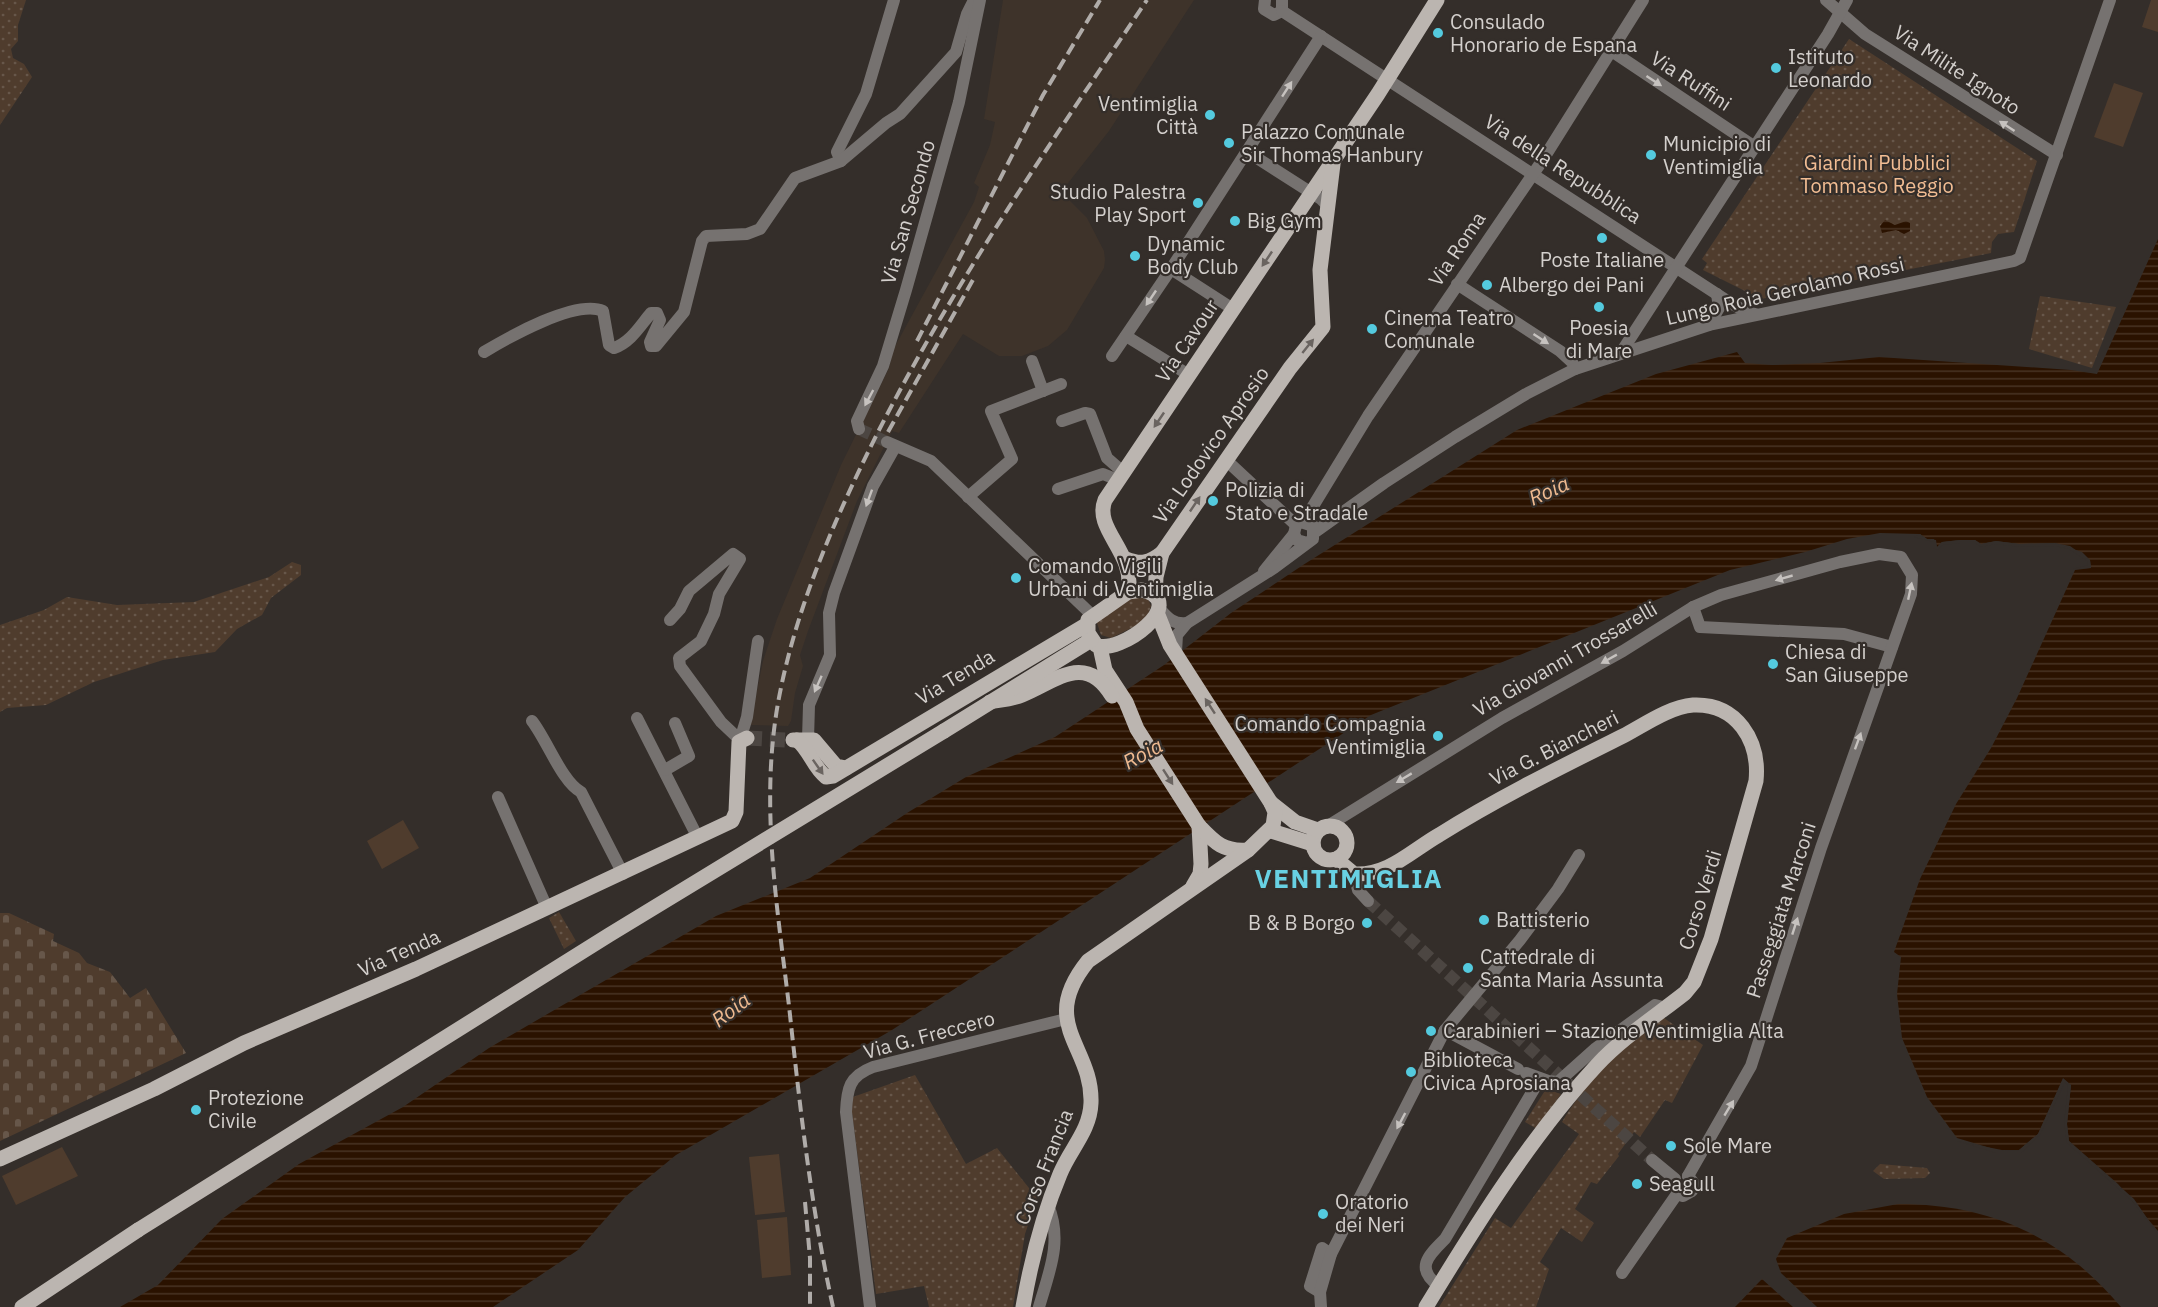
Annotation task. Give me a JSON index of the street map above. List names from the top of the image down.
{
  "streets": {
    "main road": [
      "Via Cavour",
      "Via Lodovico Aprosio",
      "Via Tenda",
      "Via G. Biancheri",
      "Corso Verdi",
      "Corso Francia"
    ],
    "street": [
      "Via Milite Ignoto",
      "Via Ruffini",
      "Via della Repubblica",
      "Via San Secondo",
      "Via Roma",
      "Lungo Roia Gerolamo Rossi",
      "Via Giovanni Trossarelli",
      "Passeggiata Marconi",
      "Via G. Freccero"
    ]
  },
  "crossings": [
    ["Via Milite Ignoto", "Lungo Roia Gerolamo Rossi"],
    ["Via Ruffini", "Via Roma"],
    ["Via della Repubblica", "Via Roma"],
    ["Via della Repubblica", "Lungo Roia Gerolamo Rossi"],
    ["Via della Repubblica", "Via Cavour"],
    ["Via Roma", "Lungo Roia Gerolamo Rossi"],
    ["Via Cavour", "Via Tenda"],
    ["Via Giovanni Trossarelli", "Passeggiata Marconi"],
    ["Via G. Biancheri", "Corso Verdi"],
    ["Via G. Freccero", "Corso Francia"]
  ],
  "one_way": [
    "Via Milite Ignoto",
    "Via Ruffini",
    "Via Cavour",
    "Via Lodovico Aprosio",
    "Via Giovanni Trossarelli",
    "Passeggiata Marconi"
  ],
  "districts": ["VENTIMIGLIA"],
  "water": ["Roia"],
  "parks": ["Giardini Pubblici Tommaso Reggio"],
  "places": [
    "Consulado Honorario de Espana",
    "Istituto Leonardo",
    "Ventimiglia Città",
    "Palazzo Comunale Sir Thomas Hanbury",
    "Municipio di Ventimiglia",
    "Studio Palestra Play Sport",
    "Big Gym",
    "Poste Italiane",
    "Dynamic Body Club",
    "Albergo dei Pani",
    "Poesia di Mare",
    "Cinema Teatro Comunale",
    "Polizia di Stato e Stradale",
    "Comando Vigili Urbani di Ventimiglia",
    "Chiesa di San Giuseppe",
    "Comando Compagnia Ventimiglia",
    "Battisterio",
    "B & B Borgo",
    "Cattedrale di Santa Maria Assunta",
    "Carabinieri – Stazione Ventimiglia Alta",
    "Biblioteca Civica Aprosiana",
    "Protezione Civile",
    "Sole Mare",
    "Seagull",
    "Oratorio dei Neri"
  ]
}
